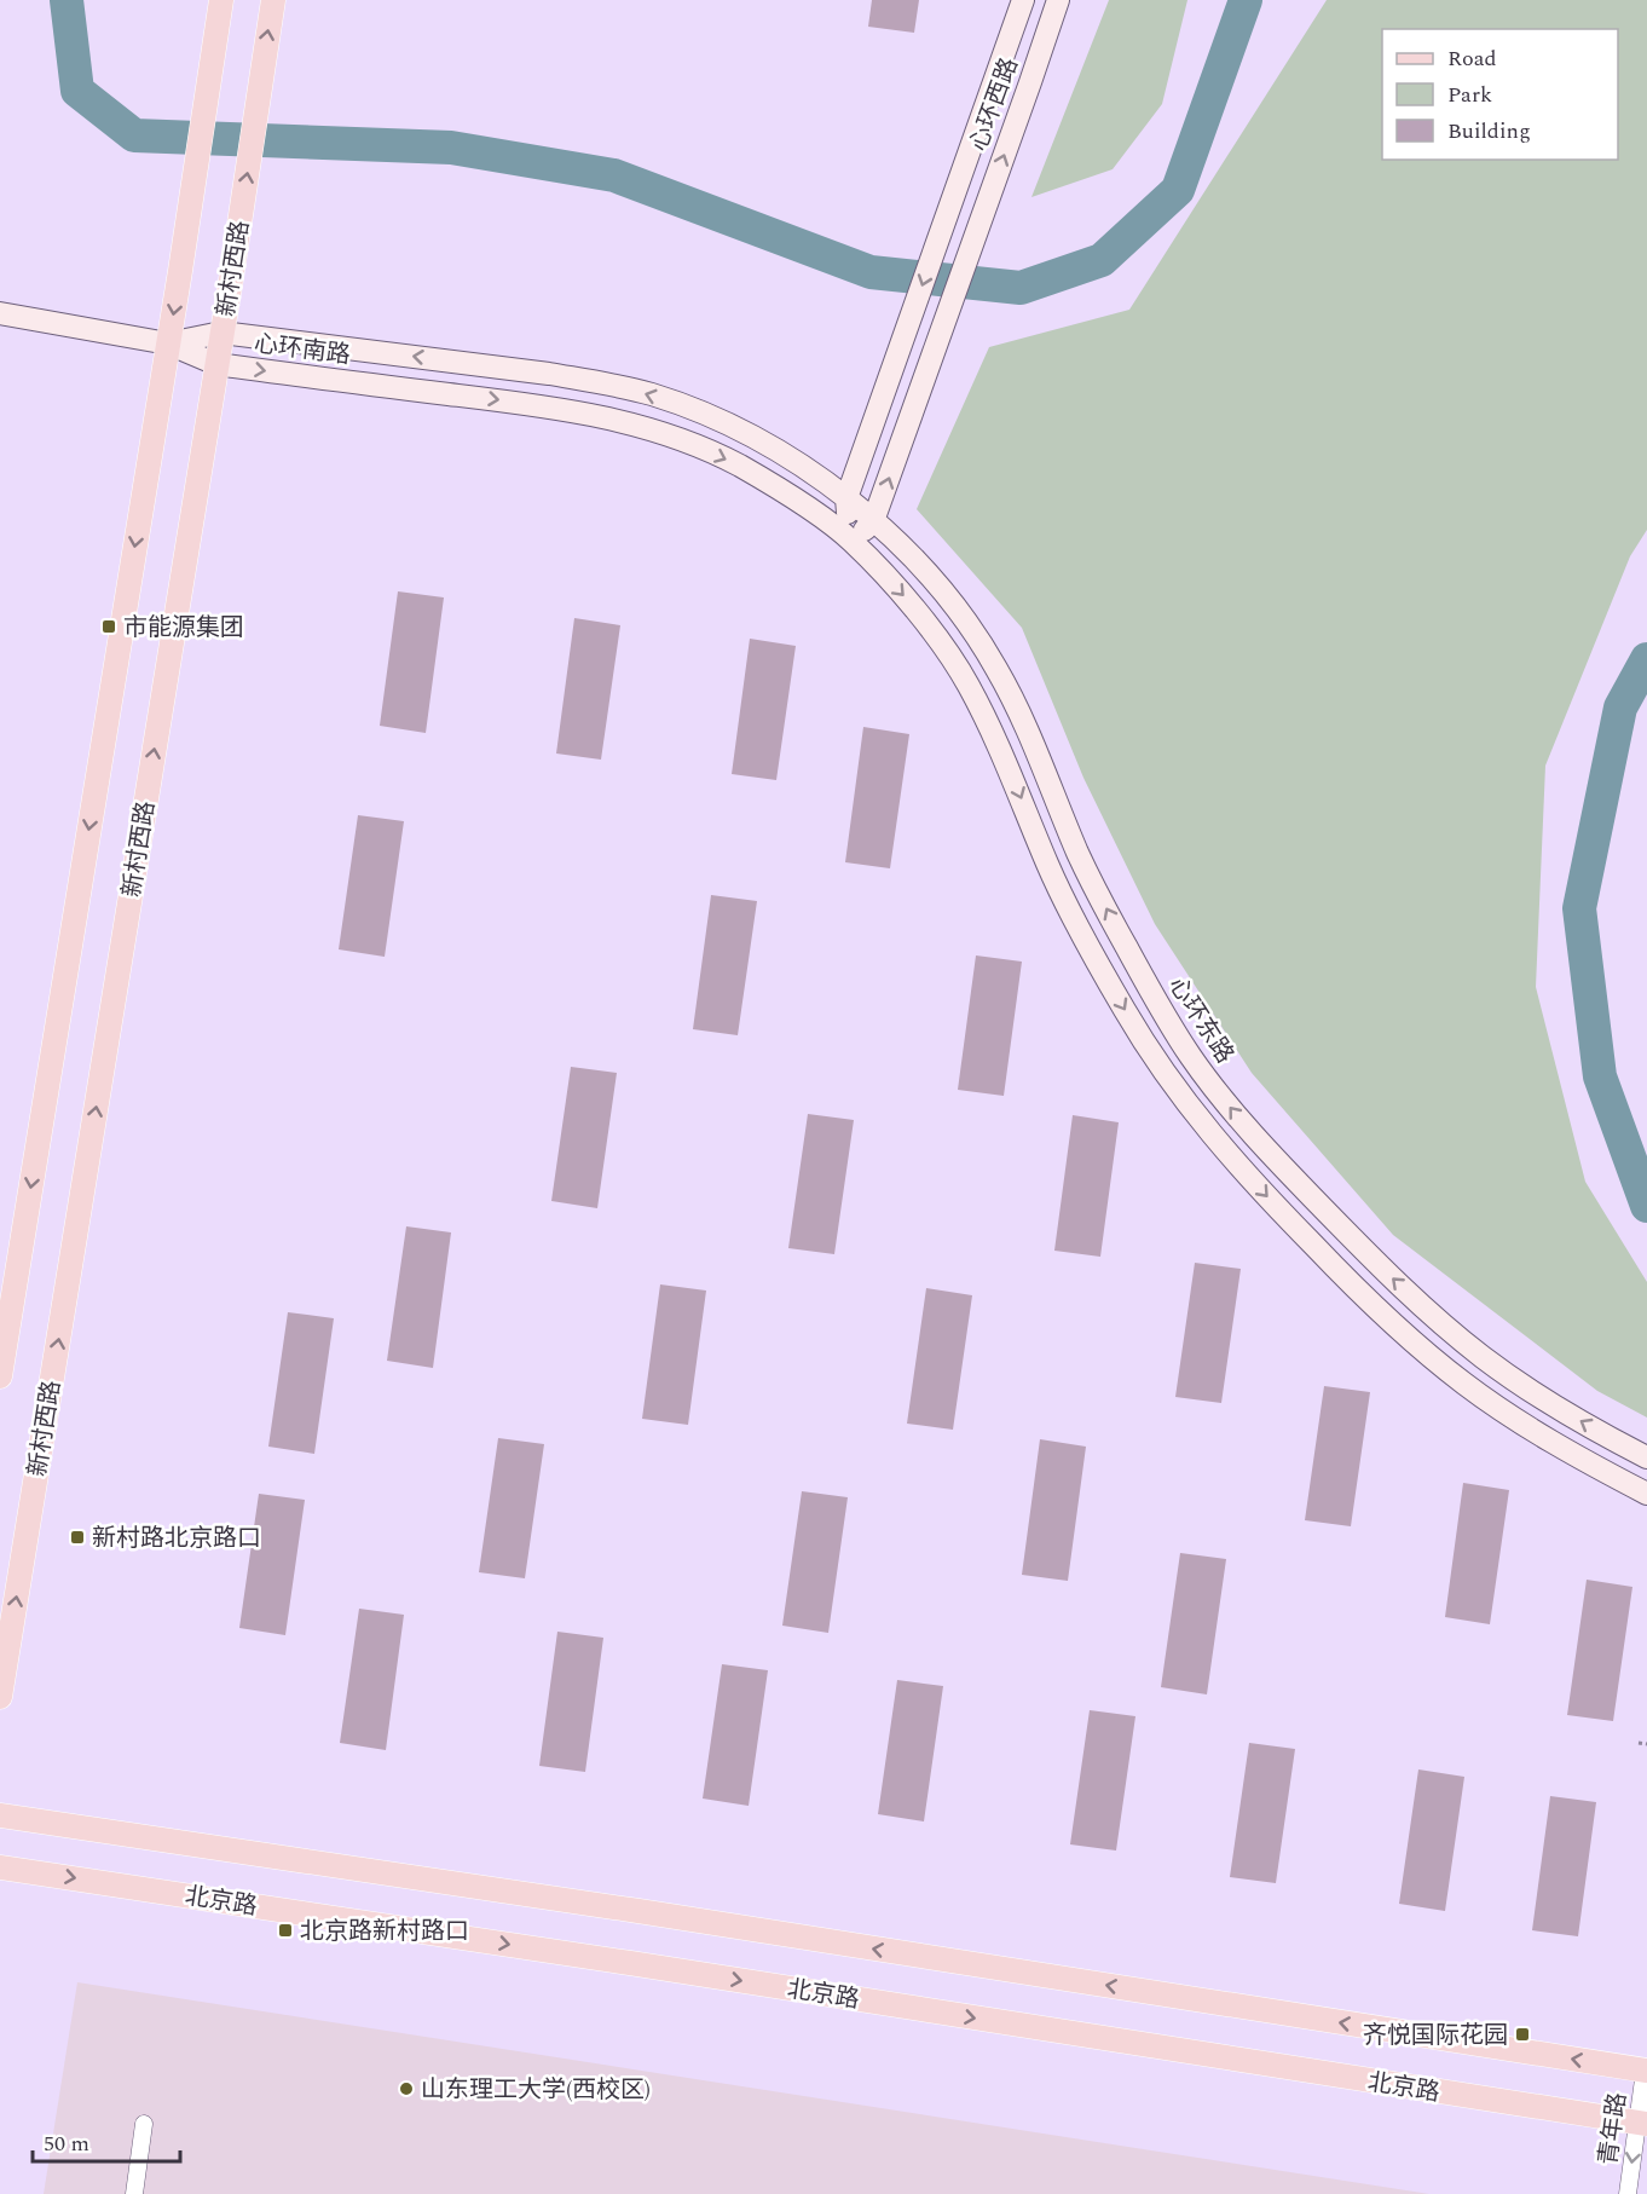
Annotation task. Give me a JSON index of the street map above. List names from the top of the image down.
{
  "streets": {
    "main road": [
      "心环西路",
      "新村西路",
      "心环南路",
      "心环东路",
      "北京路"
    ],
    "street": ["青年路"]
  },
  "crossings": [
    ["心环西路", "心环南路"],
    ["心环西路", "心环东路"],
    ["新村西路", "心环南路"],
    ["心环南路", "心环东路"],
    ["北京路", "青年路"]
  ],
  "one_way": ["青年路"],
  "places": {
    "transit": [
      "市能源集团",
      "新村路北京路口",
      "北京路新村路口",
      "齐悦国际花园"
    ],
    "other": ["山东理工大学(西校区)"]
  },
  "legend": ["Road", "Park", "Building"],
  "scale_bar": "50 m"
}
